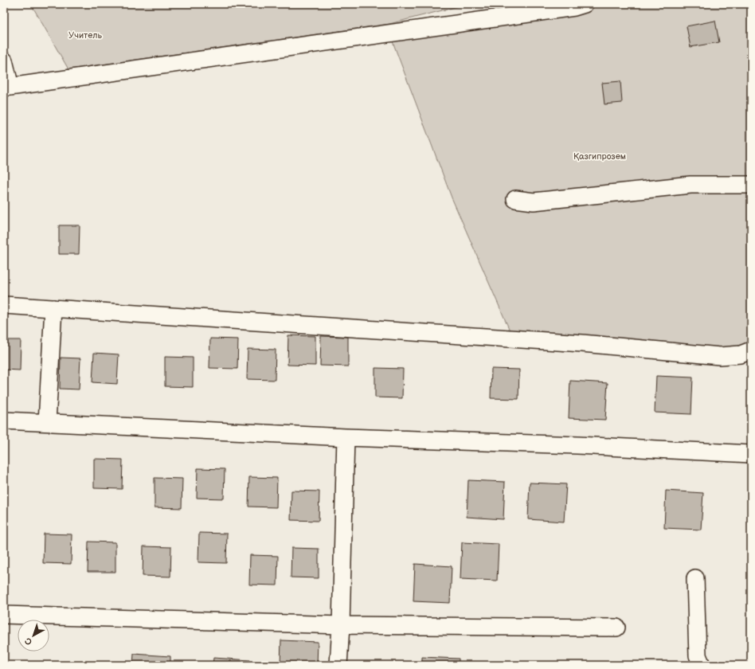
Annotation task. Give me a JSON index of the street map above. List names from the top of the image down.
{
  "parks": ["Учитель", "Қазгипрозем"],
  "north": "bottom left"
}
